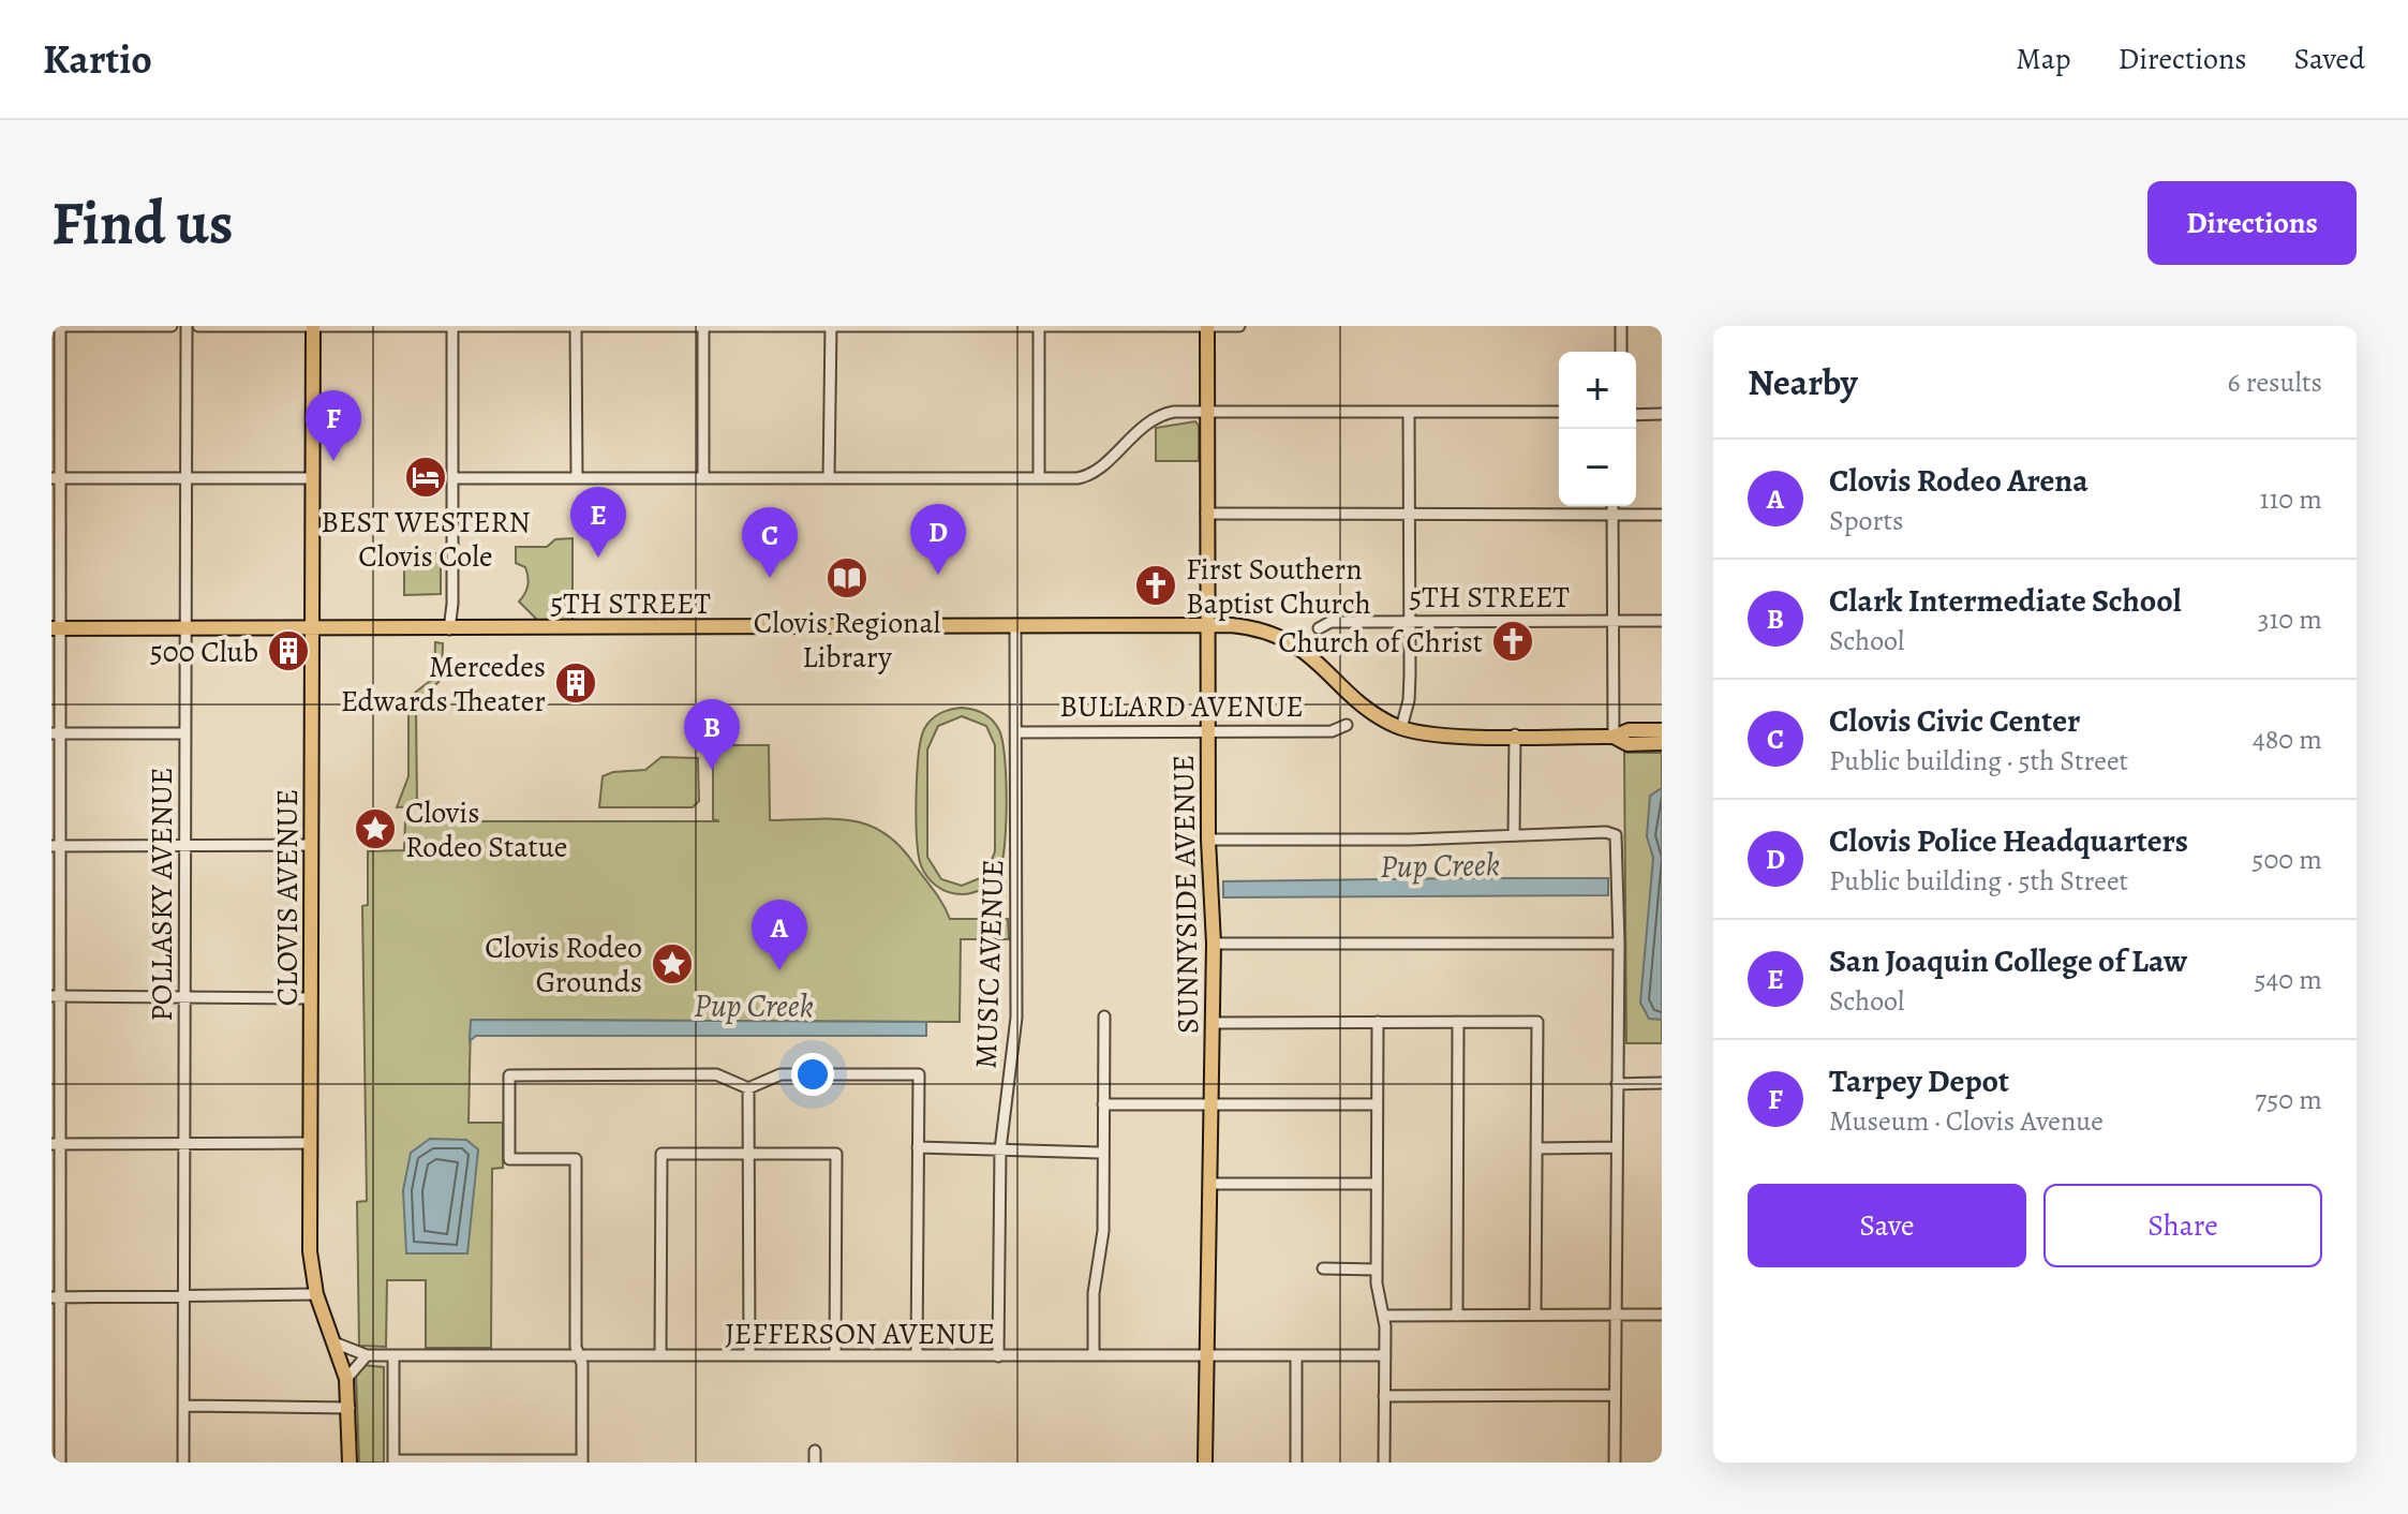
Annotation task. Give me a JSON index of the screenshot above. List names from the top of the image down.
{
  "streets": {
    "main road": [
      "5TH STREET",
      "BULLARD AVENUE",
      "SUNNYSIDE AVENUE",
      "CLOVIS AVENUE"
    ],
    "street": ["POLLASKY AVENUE", "MUSIC AVENUE", "JEFFERSON AVENUE"]
  },
  "crossings": [
    ["5TH STREET", "BULLARD AVENUE"],
    ["5TH STREET", "POLLASKY AVENUE"],
    ["5TH STREET", "SUNNYSIDE AVENUE"],
    ["5TH STREET", "CLOVIS AVENUE"],
    ["5TH STREET", "MUSIC AVENUE"],
    ["BULLARD AVENUE", "SUNNYSIDE AVENUE"],
    ["BULLARD AVENUE", "MUSIC AVENUE"],
    ["SUNNYSIDE AVENUE", "JEFFERSON AVENUE"],
    ["CLOVIS AVENUE", "JEFFERSON AVENUE"],
    ["MUSIC AVENUE", "JEFFERSON AVENUE"]
  ],
  "water": ["Pup Creek"],
  "places": {
    "hotel": ["BEST WESTERN Clovis Cole"],
    "library": ["Clovis Regional Library"],
    "church": ["First Southern Baptist Church", "Church of Christ"],
    "building": ["500 Club", "Mercedes Edwards Theater"],
    "place": ["Clovis Rodeo Statue", "Clovis Rodeo Grounds"]
  },
  "page": {
    "header": "Kartio",
    "nav": ["Map", "Directions", "Saved"],
    "buttons": [
      "Directions",
      ["Save", "Share"]
    ],
    "title": "Find us",
    "heading": ["Nearby", "6 results"],
    "map_buttons": ["+", "−"],
    "pins": [
      "F",
      "E",
      "D",
      "C",
      "B",
      "A"
    ],
    "list": [
      {
        "mark": "A",
        "name": "Clovis Rodeo Arena",
        "note": "Sports",
        "value": "110 m"
      },
      {
        "mark": "B",
        "name": "Clark Intermediate School",
        "note": "School",
        "value": "310 m"
      },
      {
        "mark": "C",
        "name": "Clovis Civic Center",
        "note": "Public building · 5th Street",
        "value": "480 m"
      },
      {
        "mark": "D",
        "name": "Clovis Police Headquarters",
        "note": "Public building · 5th Street",
        "value": "500 m"
      },
      {
        "mark": "E",
        "name": "San Joaquin College of Law",
        "note": "School",
        "value": "540 m"
      },
      {
        "mark": "F",
        "name": "Tarpey Depot",
        "note": "Museum · Clovis Avenue",
        "value": "750 m"
      }
    ]
  }
}
